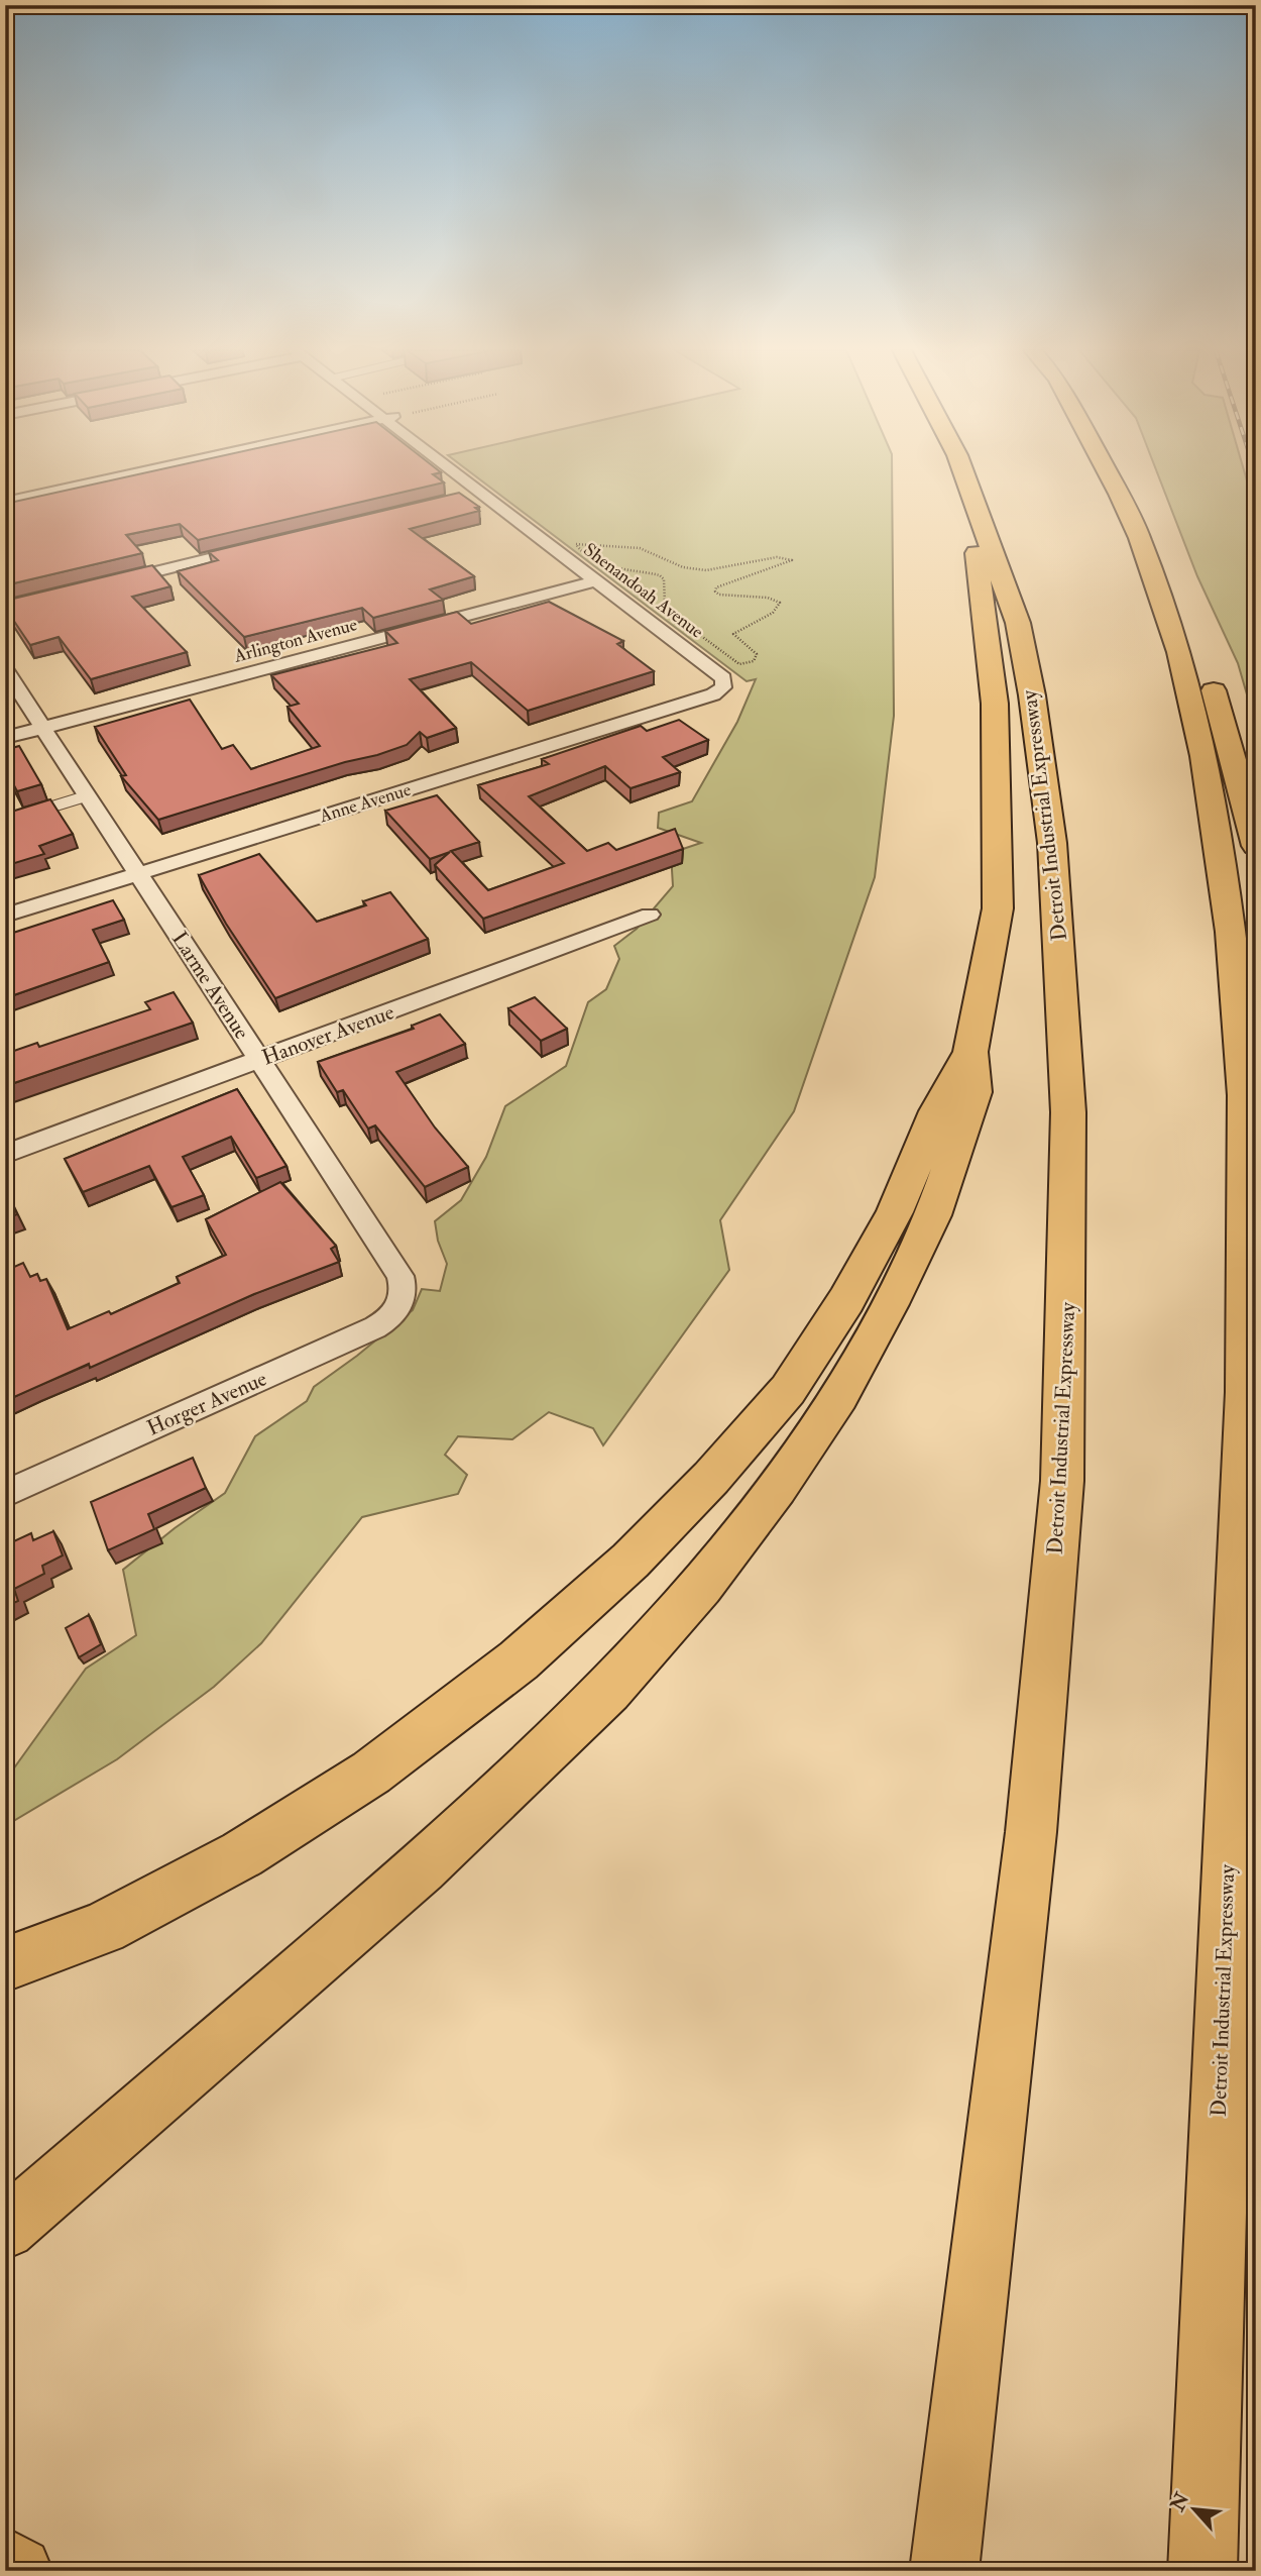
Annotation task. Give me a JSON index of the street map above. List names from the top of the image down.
{
  "streets": {
    "highway": ["Detroit Industrial Expressway"],
    "street": [
      "Shenandoah Avenue",
      "Arlington Avenue",
      "Anne Avenue",
      "Larme Avenue",
      "Hanover Avenue",
      "Horger Avenue"
    ]
  },
  "crossings": [
    ["Shenandoah Avenue", "Arlington Avenue"],
    ["Shenandoah Avenue", "Anne Avenue"],
    ["Arlington Avenue", "Larme Avenue"],
    ["Anne Avenue", "Larme Avenue"],
    ["Larme Avenue", "Hanover Avenue"],
    ["Larme Avenue", "Horger Avenue"]
  ],
  "north": "top left"
}
